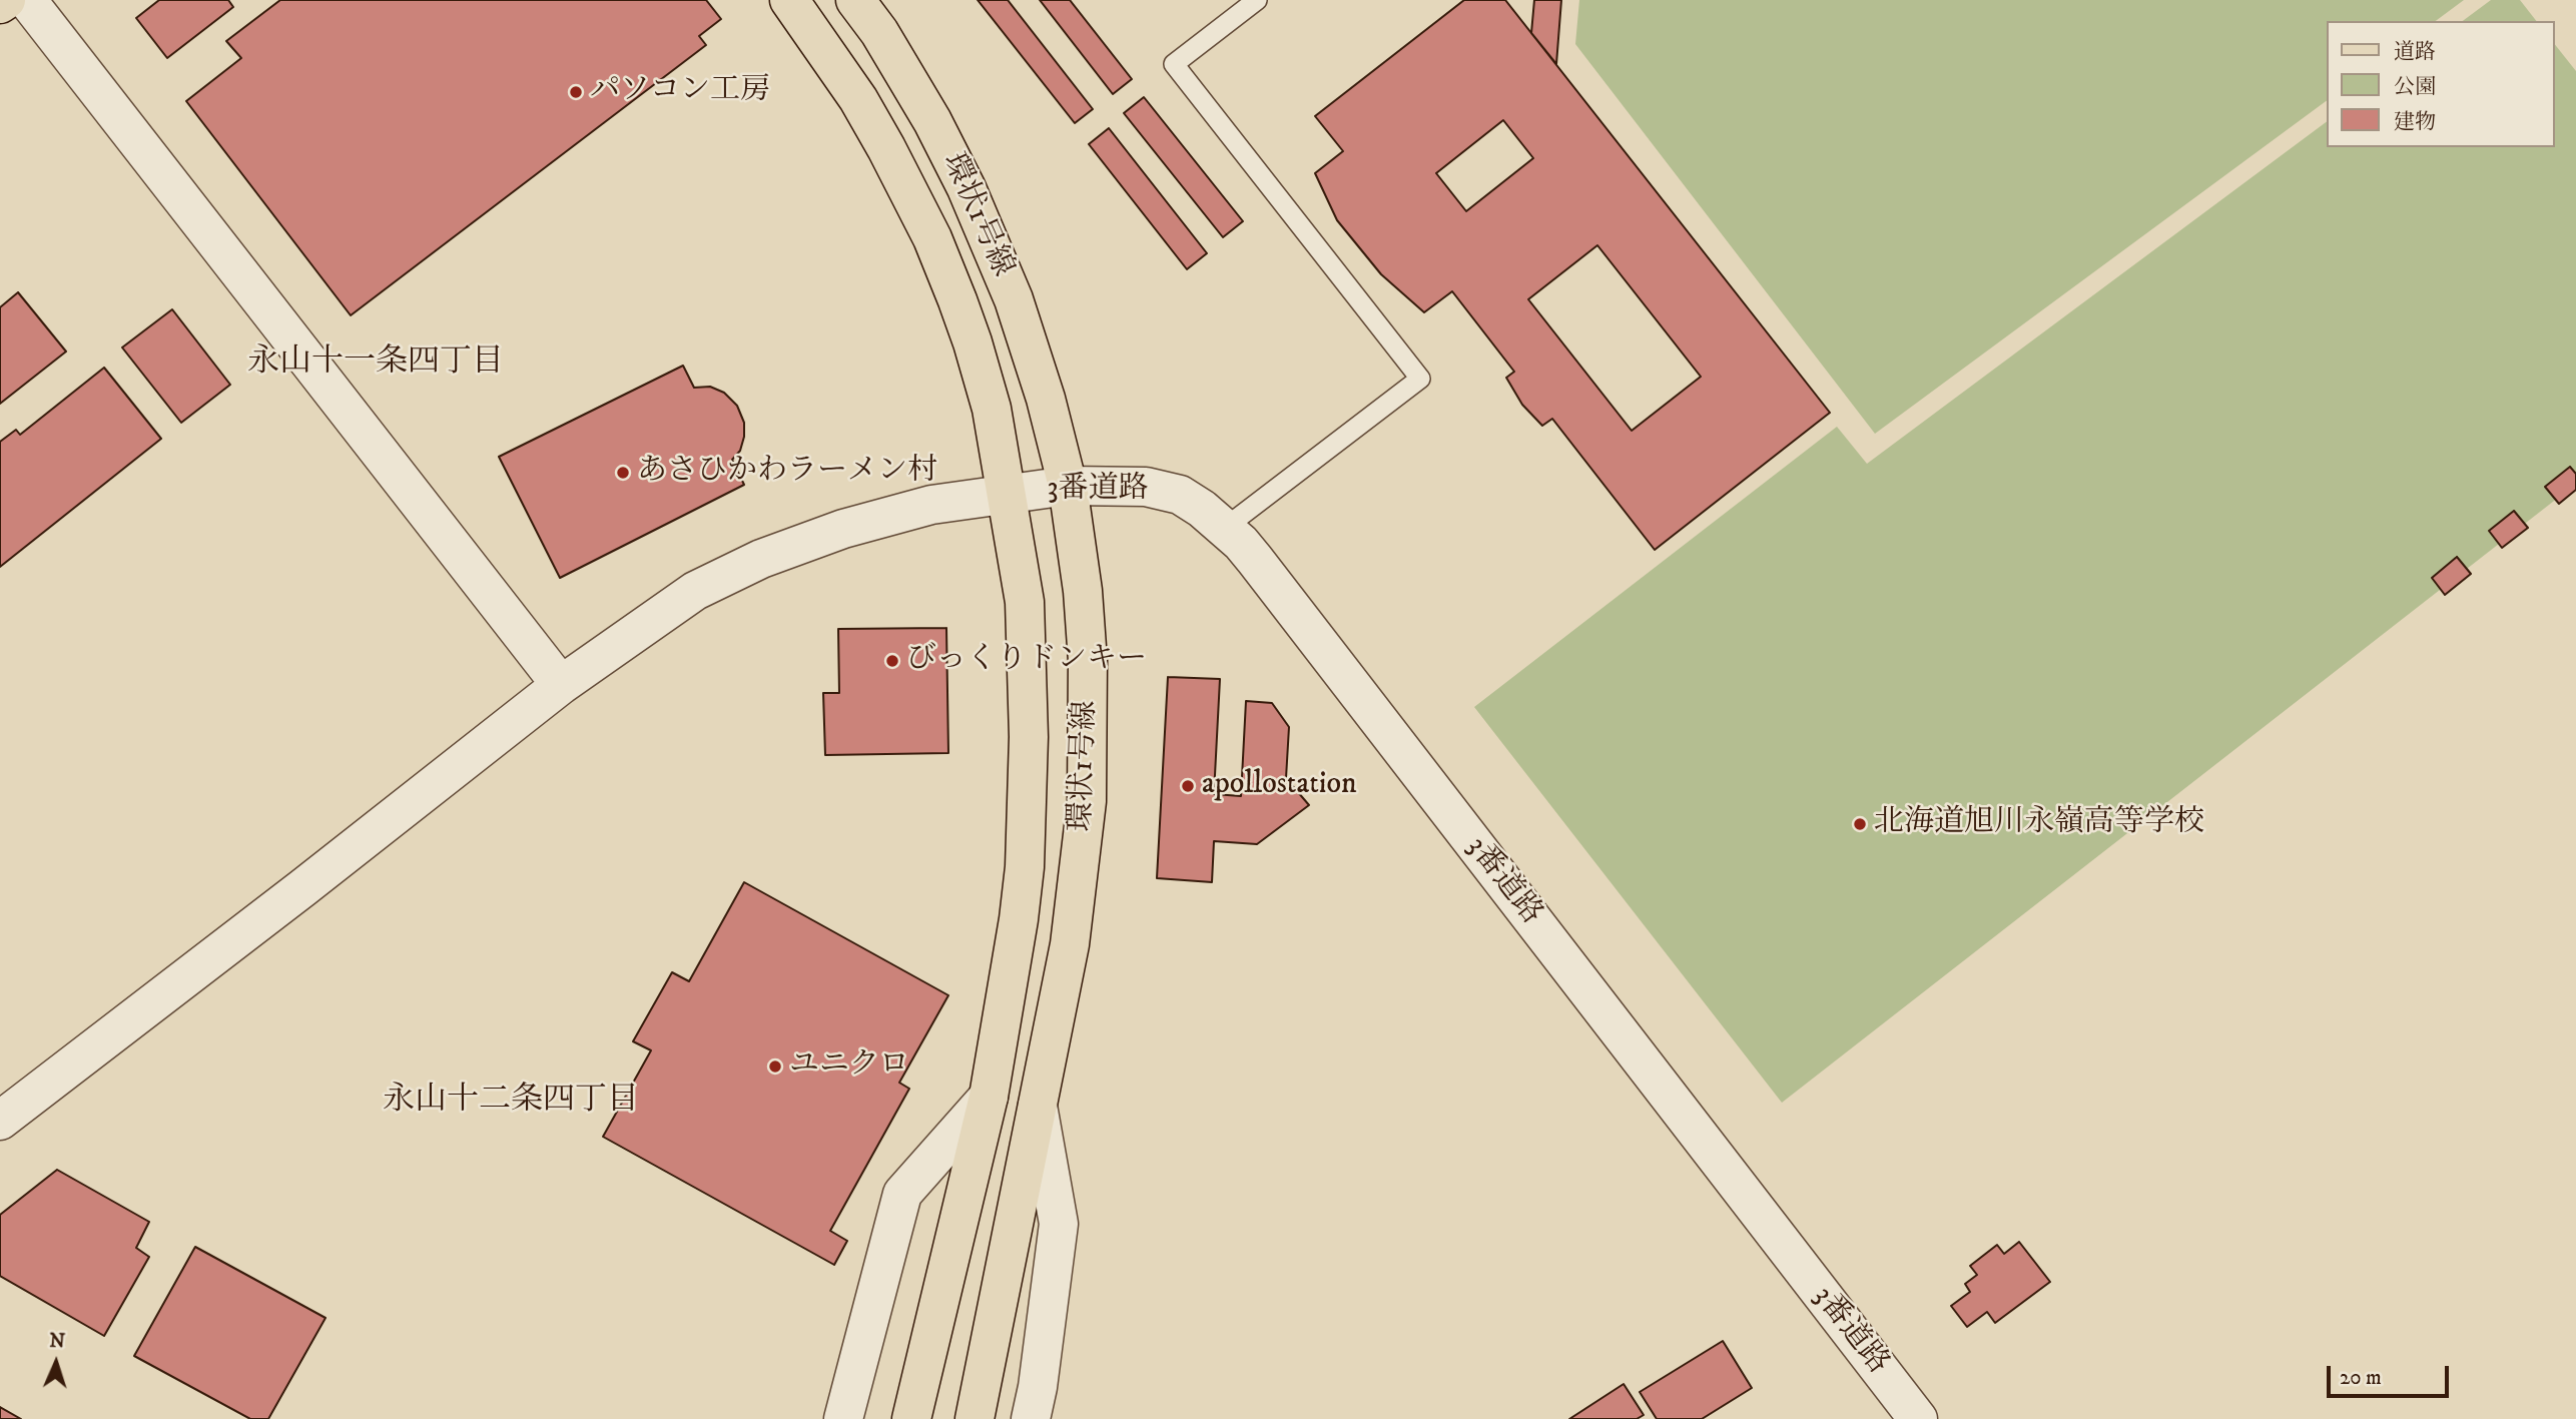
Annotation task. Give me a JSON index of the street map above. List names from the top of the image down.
{
  "streets": {
    "main road": ["環状1号線"],
    "street": ["3番道路"]
  },
  "crossings": [
    ["環状1号線", "3番道路"]
  ],
  "districts": ["永山十一条四丁目", "永山十二条四丁目"],
  "places": [
    "パソコン工房",
    "あさひかわラーメン村",
    "びっくりドンキー",
    "apollostation",
    "北海道旭川永嶺高等学校",
    "ユニクロ"
  ],
  "legend": ["道路", "公園", "建物"],
  "scale_bar": "20 m",
  "north": "top"
}
